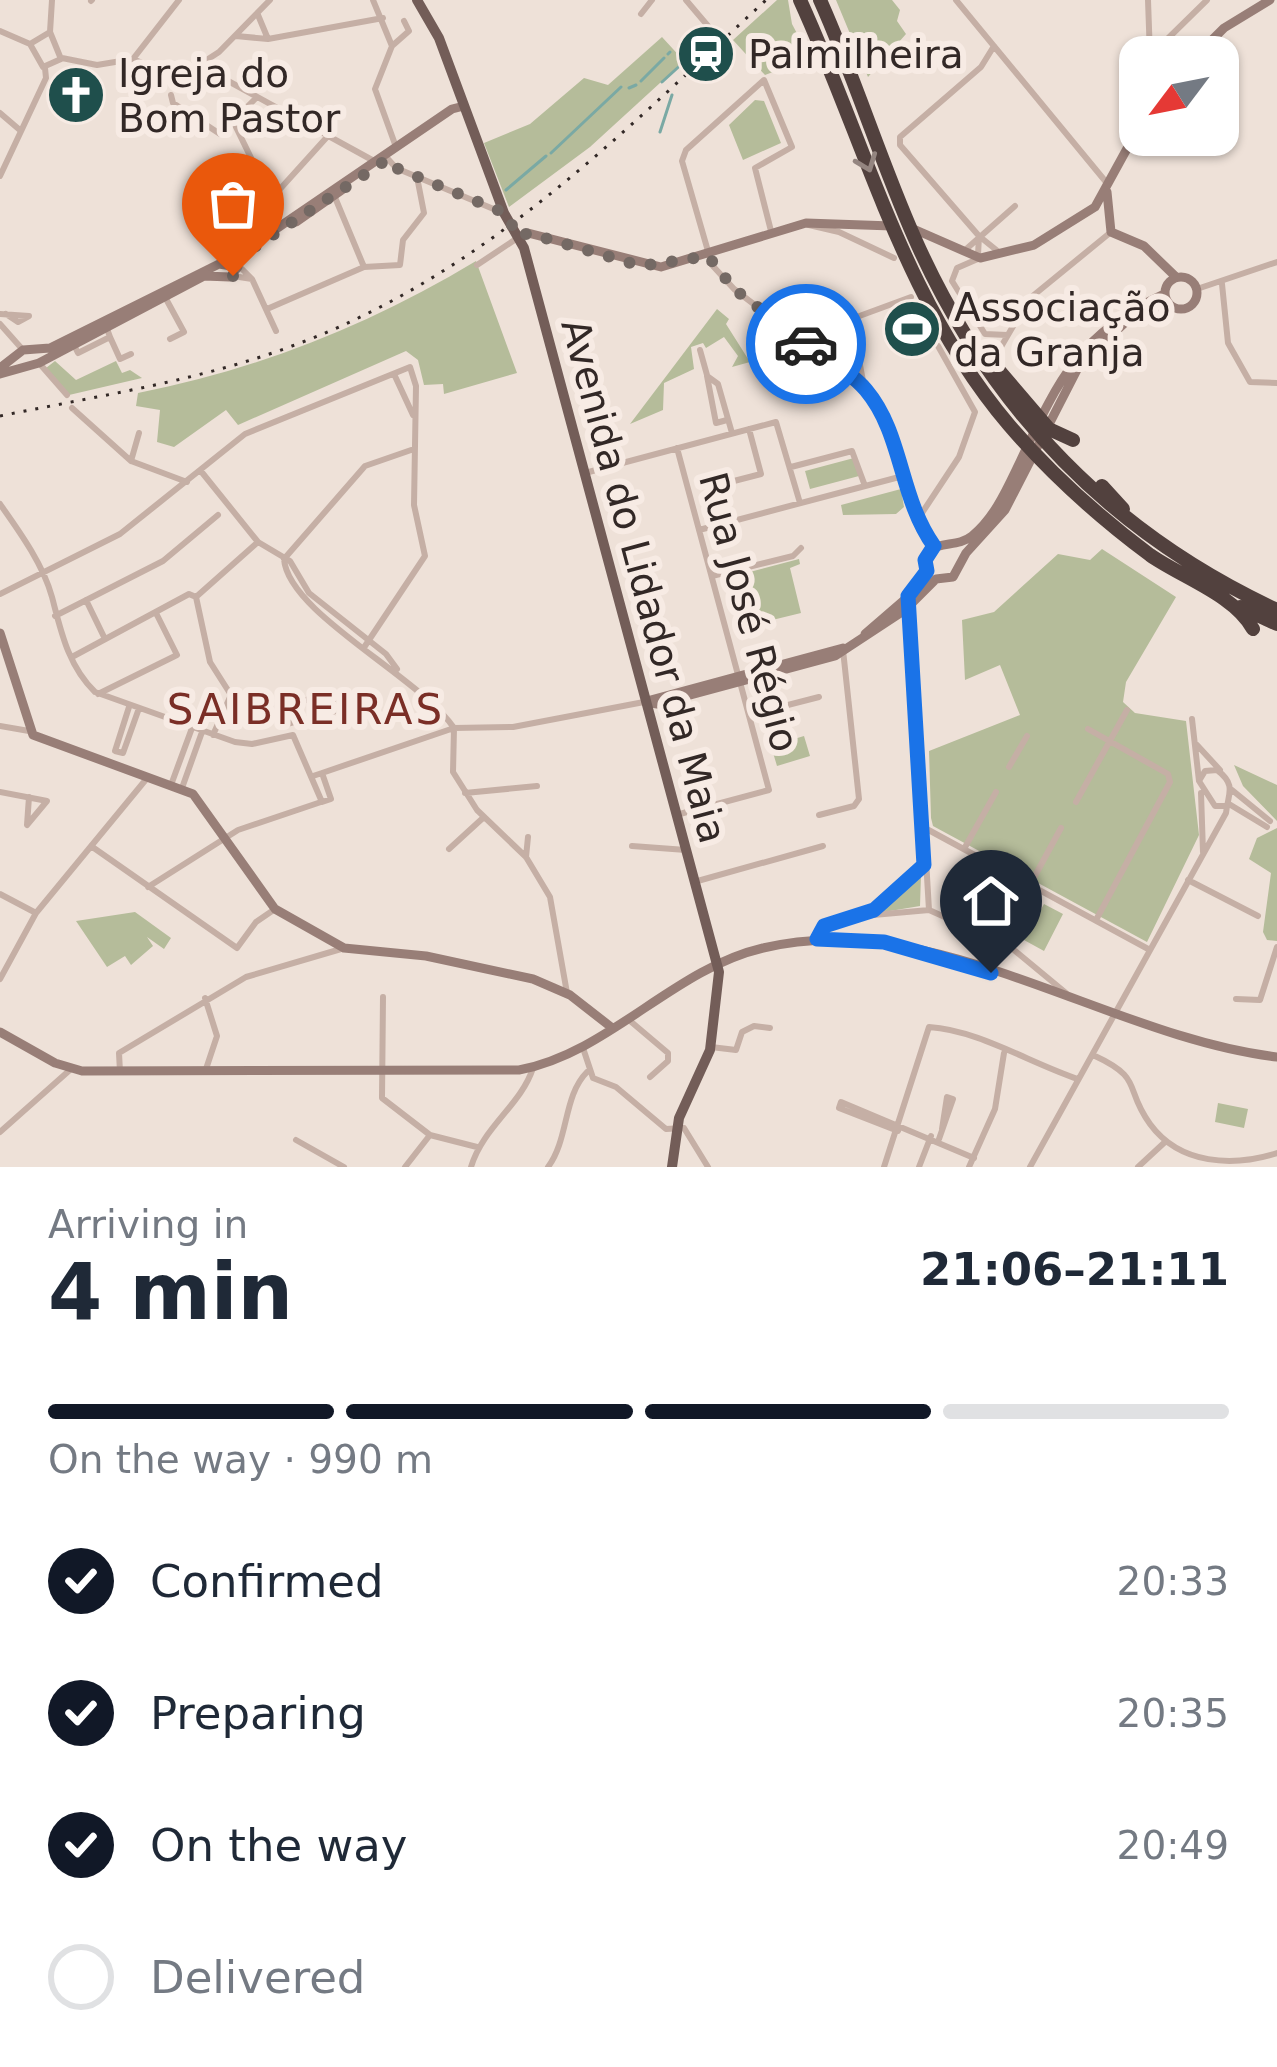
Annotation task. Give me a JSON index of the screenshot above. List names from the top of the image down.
{
  "streets": {
    "main road": ["Avenida do Lidador da Maia"],
    "street": ["Rua José Régio"]
  },
  "crossings": [
    ["Avenida do Lidador da Maia", "Rua José Régio"]
  ],
  "districts": ["SAIBREIRAS"],
  "places": {
    "station": ["Palmilheira"],
    "church": ["Igreja do Bom Pastor"],
    "sports": ["Associação da Granja"]
  },
  "north": "bottom left",
  "page": {
    "heading": ["4 min", "Arriving in", "21:06–21:11"],
    "bar": "On the way · 990 m",
    "list": [
      ["Confirmed", "20:33"],
      ["Preparing", "20:35"],
      ["On the way", "20:49"],
      "Delivered"
    ]
  }
}
